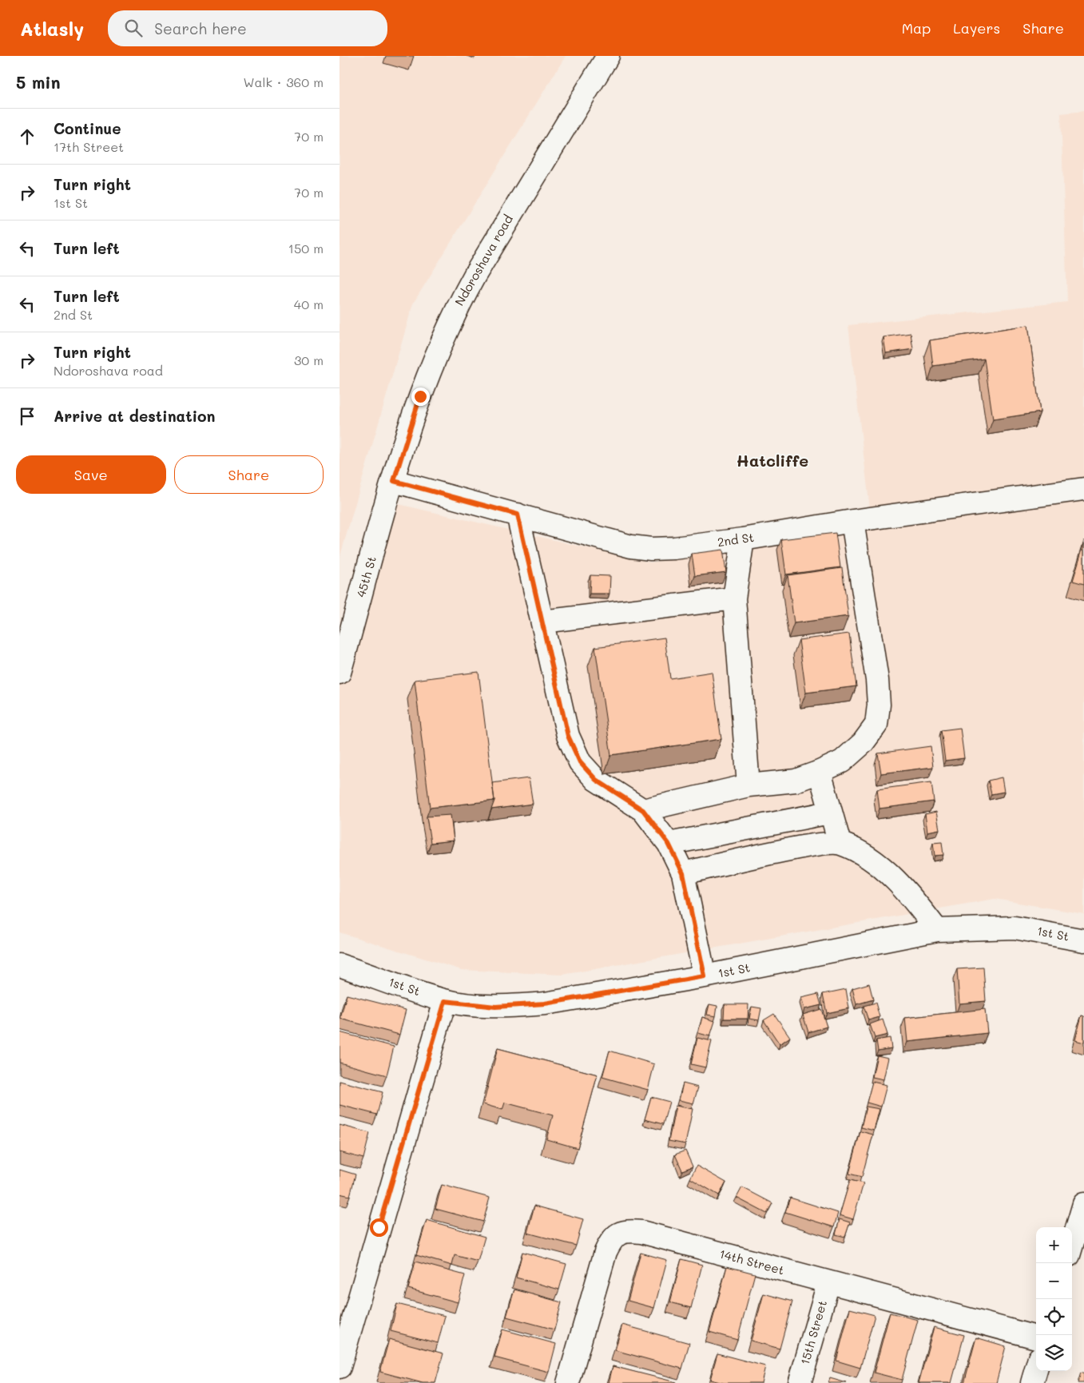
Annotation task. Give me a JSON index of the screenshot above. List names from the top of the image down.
{
  "streets": {
    "street": [
      "Ndoroshava road",
      "2nd St",
      "45th St",
      "1st St",
      "14th Street",
      "15th Street"
    ]
  },
  "crossings": [
    ["Ndoroshava road", "2nd St"],
    ["Ndoroshava road", "45th St"],
    ["2nd St", "45th St"],
    ["14th Street", "15th Street"]
  ],
  "districts": ["Hatcliffe"],
  "page": {
    "header": "Atlasly",
    "search": "Search here",
    "nav": ["Map", "Layers", "Share"],
    "heading": ["5 min", "Walk · 360 m"],
    "list": [
      ["Continue", "17th Street", "70 m"],
      ["Turn right", "1st St", "70 m"],
      ["Turn left", "150 m"],
      ["Turn left", "2nd St", "40 m"],
      ["Turn right", "Ndoroshava road", "30 m"],
      "Arrive at destination"
    ],
    "buttons": ["Save", "Share"],
    "map_buttons": ["+", "−"]
  }
}
